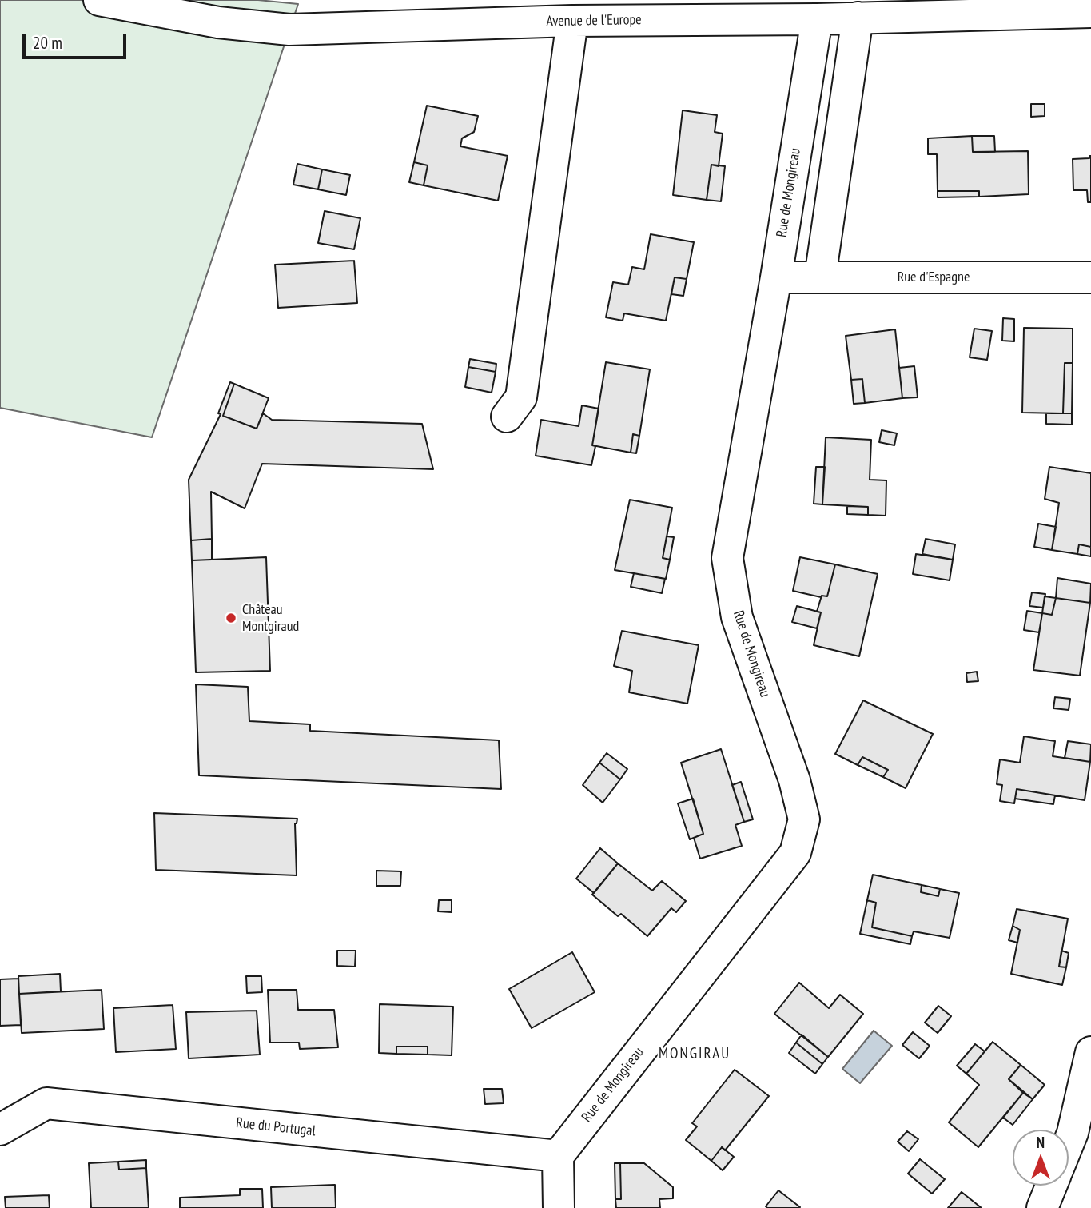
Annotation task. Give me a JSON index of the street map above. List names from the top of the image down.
{
  "streets": {
    "street": [
      "Avenue de l'Europe",
      "Rue de Mongireau",
      "Rue d'Espagne",
      "Rue du Portugal"
    ]
  },
  "crossings": [
    ["Avenue de l'Europe", "Rue de Mongireau"],
    ["Rue de Mongireau", "Rue d'Espagne"],
    ["Rue de Mongireau", "Rue du Portugal"]
  ],
  "districts": ["MONGIRAU"],
  "places": ["Château Montgiraud"],
  "scale_bar": "20 m",
  "north": "top"
}
